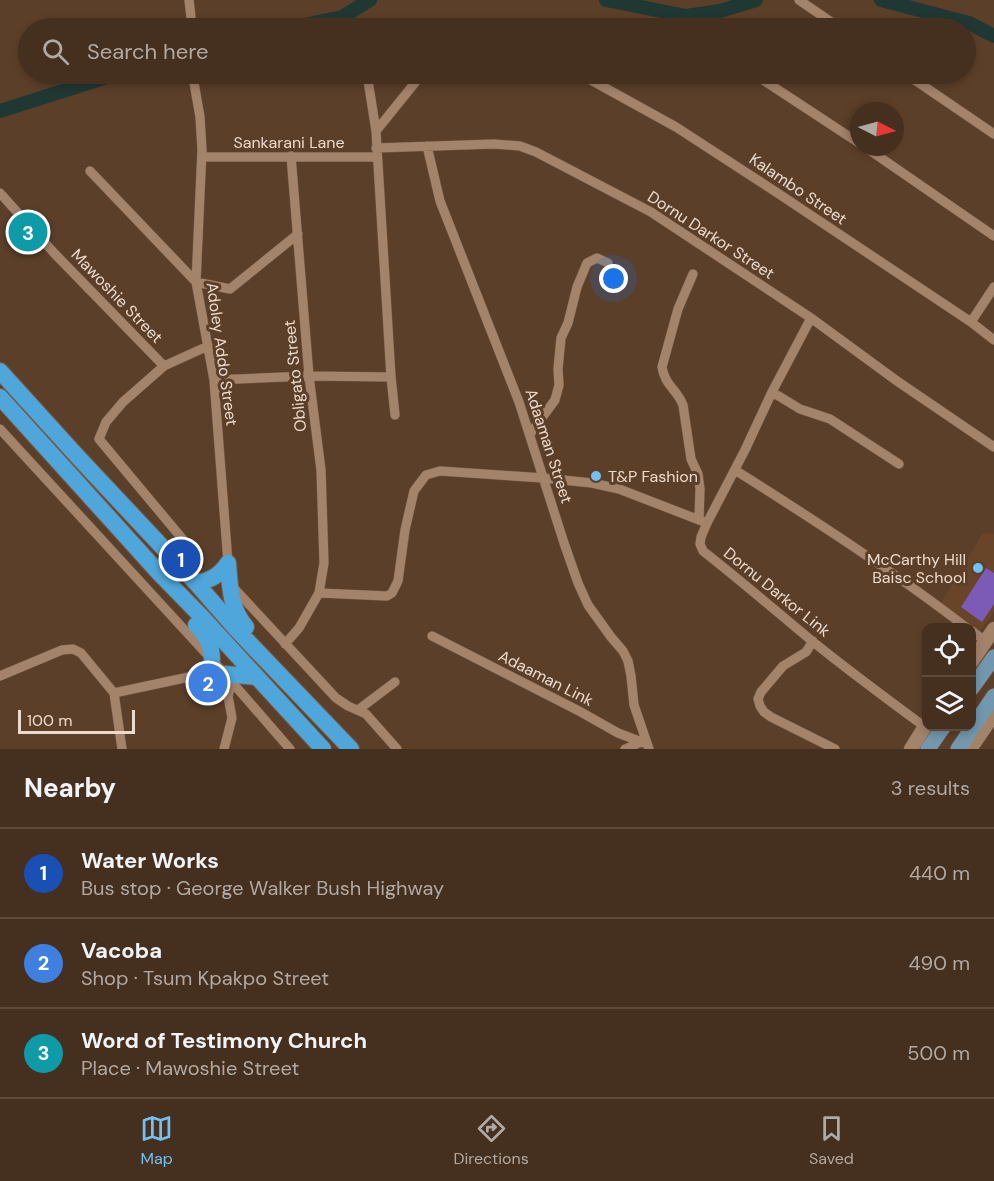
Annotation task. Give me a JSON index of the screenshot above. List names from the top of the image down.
{
  "streets": {
    "street": [
      "Sankarani Lane",
      "Kalambo Street",
      "Dornu Darkor Street",
      "Mawoshie Street",
      "Adoley Addo Street",
      "Obligato Street",
      "Adaaman Street",
      "Dornu Darkor Link",
      "Adaaman Link"
    ]
  },
  "crossings": [
    ["Sankarani Lane", "Dornu Darkor Street"],
    ["Sankarani Lane", "Adoley Addo Street"],
    ["Sankarani Lane", "Obligato Street"],
    ["Dornu Darkor Street", "Adaaman Street"],
    ["Dornu Darkor Street", "Dornu Darkor Link"],
    ["Adaaman Street", "Adaaman Link"]
  ],
  "places": ["T&P Fashion", "McCarthy Hill Baisc School"],
  "scale_bar": "100 m",
  "north": "right",
  "page": {
    "search": "Search here",
    "pins": ["3", "1", "2"],
    "scale": "100 m",
    "heading": ["Nearby", "3 results"],
    "list": [
      {
        "mark": "1",
        "name": "Water Works",
        "note": "Bus stop · George Walker Bush Highway",
        "value": "440 m"
      },
      {
        "mark": "2",
        "name": "Vacoba",
        "note": "Shop · Tsum Kpakpo Street",
        "value": "490 m"
      },
      {
        "mark": "3",
        "name": "Word of Testimony Church",
        "note": "Place · Mawoshie Street",
        "value": "500 m"
      }
    ],
    "nav": ["Map", "Directions", "Saved"]
  }
}
